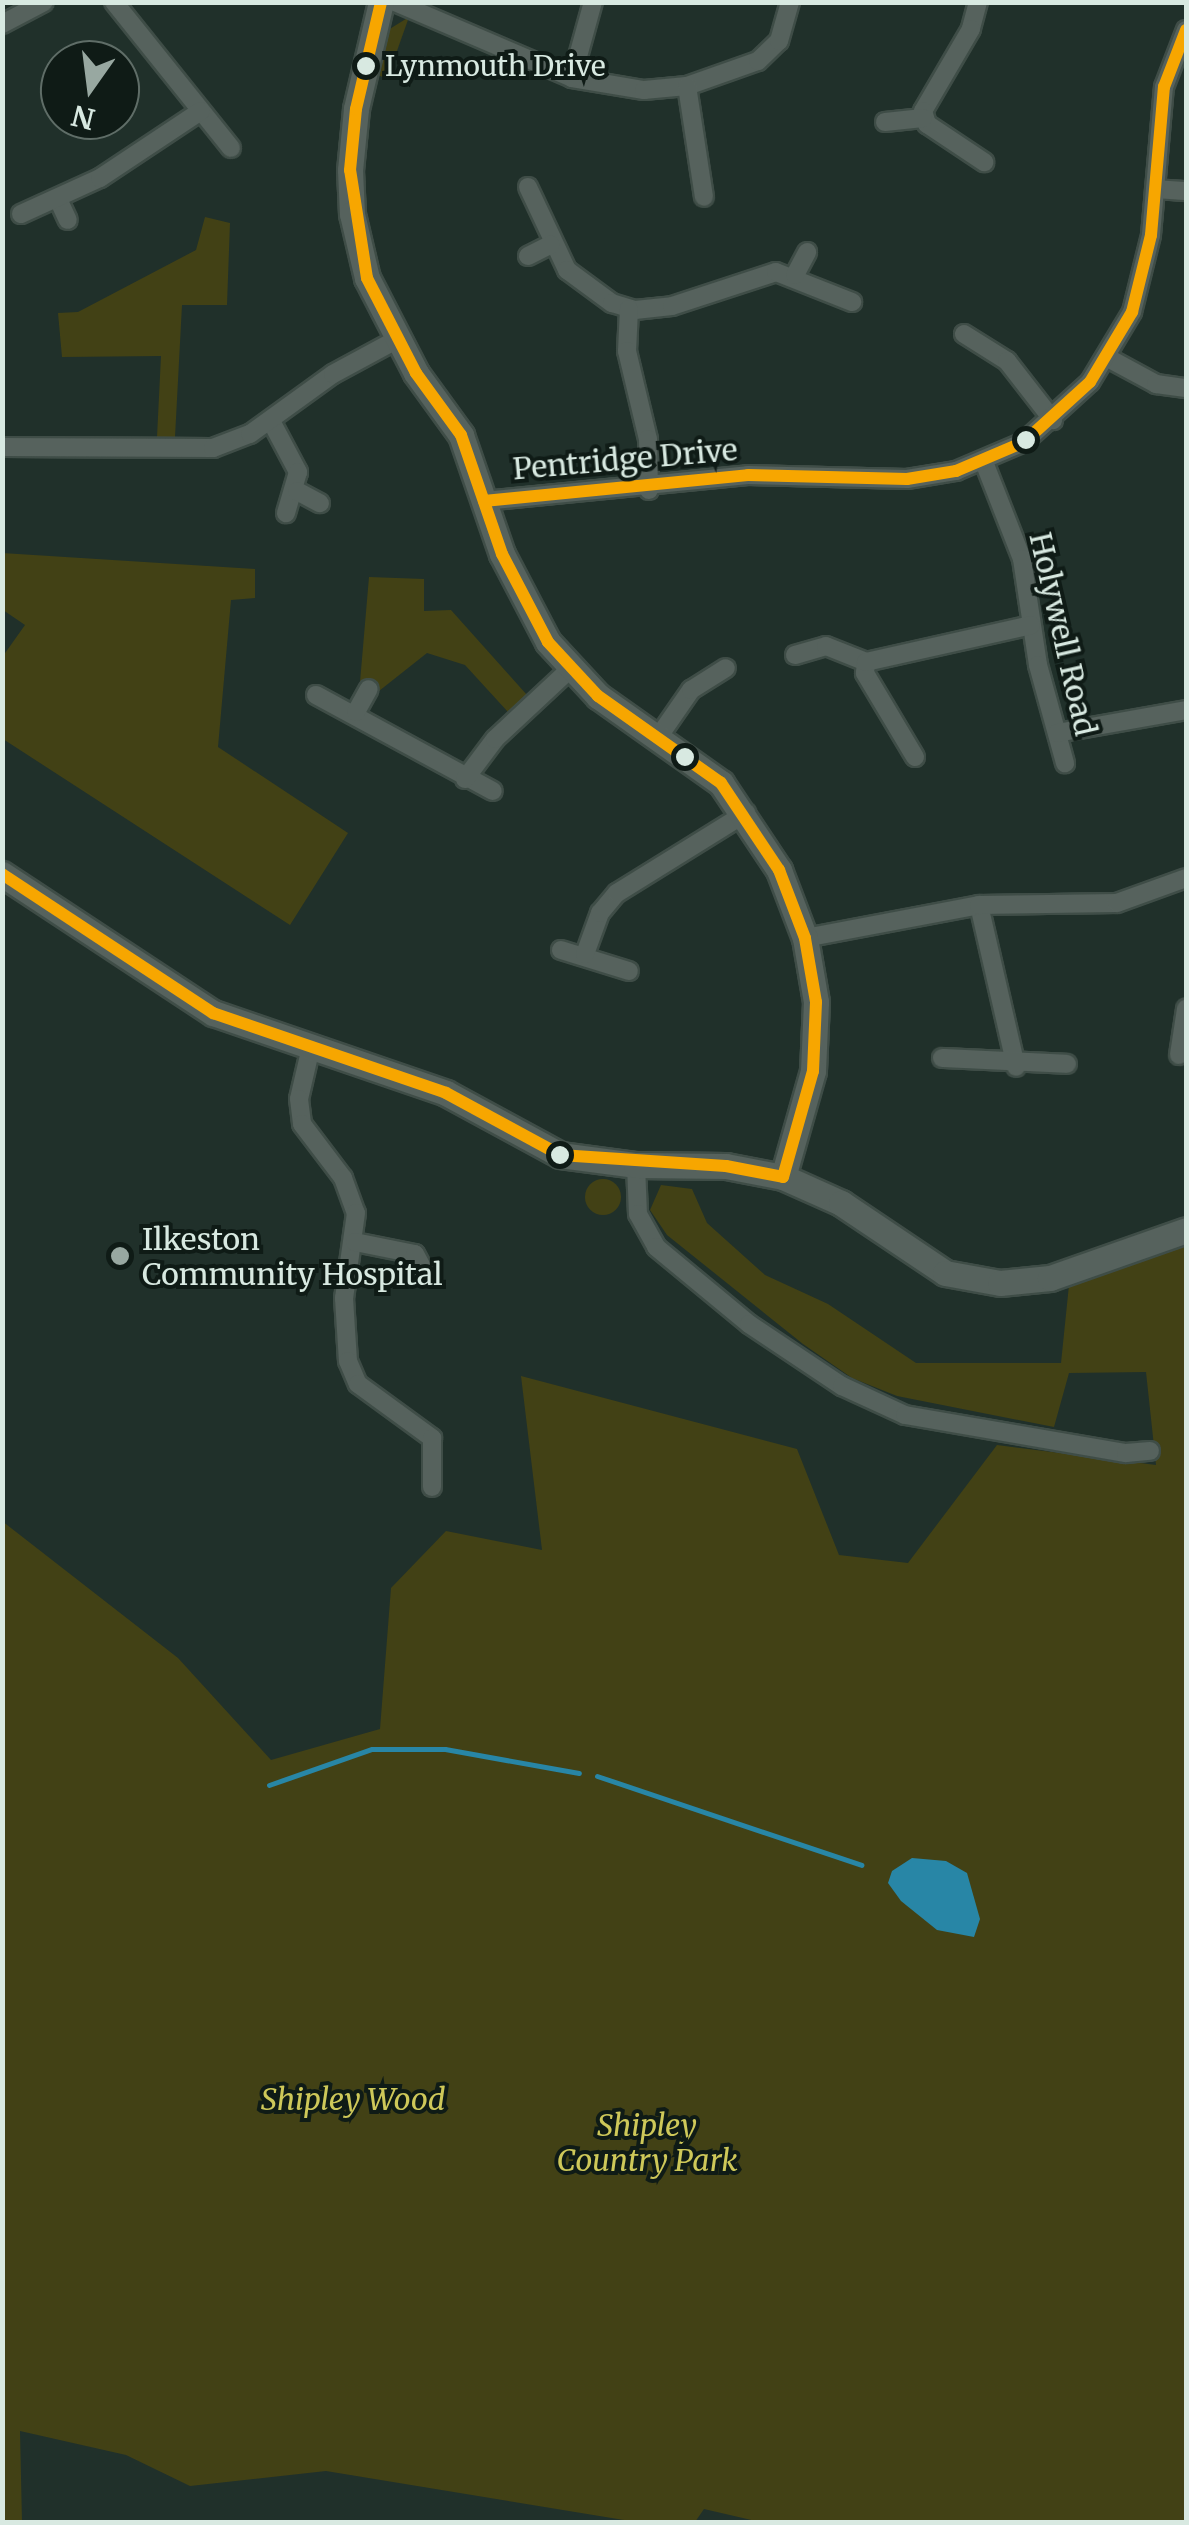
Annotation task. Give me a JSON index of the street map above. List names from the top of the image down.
{
  "streets": {
    "street": ["Pentridge Drive", "Holywell Road"]
  },
  "crossings": [
    ["Pentridge Drive", "Holywell Road"]
  ],
  "parks": ["Shipley Wood", "Shipley Country Park"],
  "places": ["Lynmouth Drive", "Ilkeston Community Hospital"],
  "north": "bottom"
}
